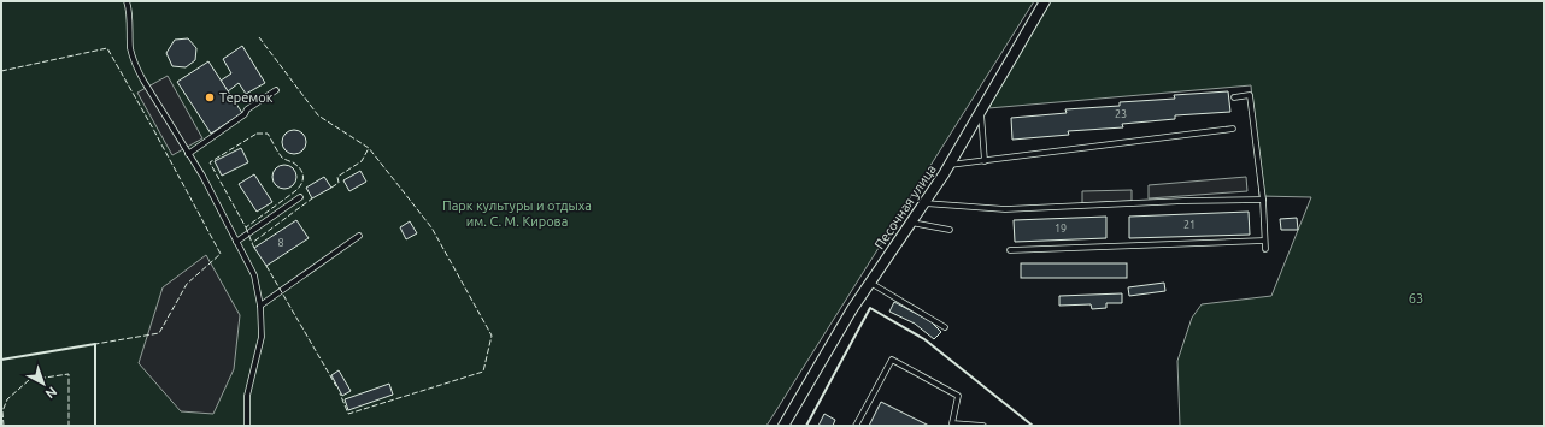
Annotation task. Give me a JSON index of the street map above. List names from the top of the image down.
{
  "streets": {
    "street": ["Песочная улица"]
  },
  "parks": ["Парк культуры и отдыха им. С. М. Кирова", "63"],
  "places": ["Теремок"],
  "house_numbers": [
    "23",
    "21",
    "19",
    "8"
  ],
  "north": "bottom right"
}
